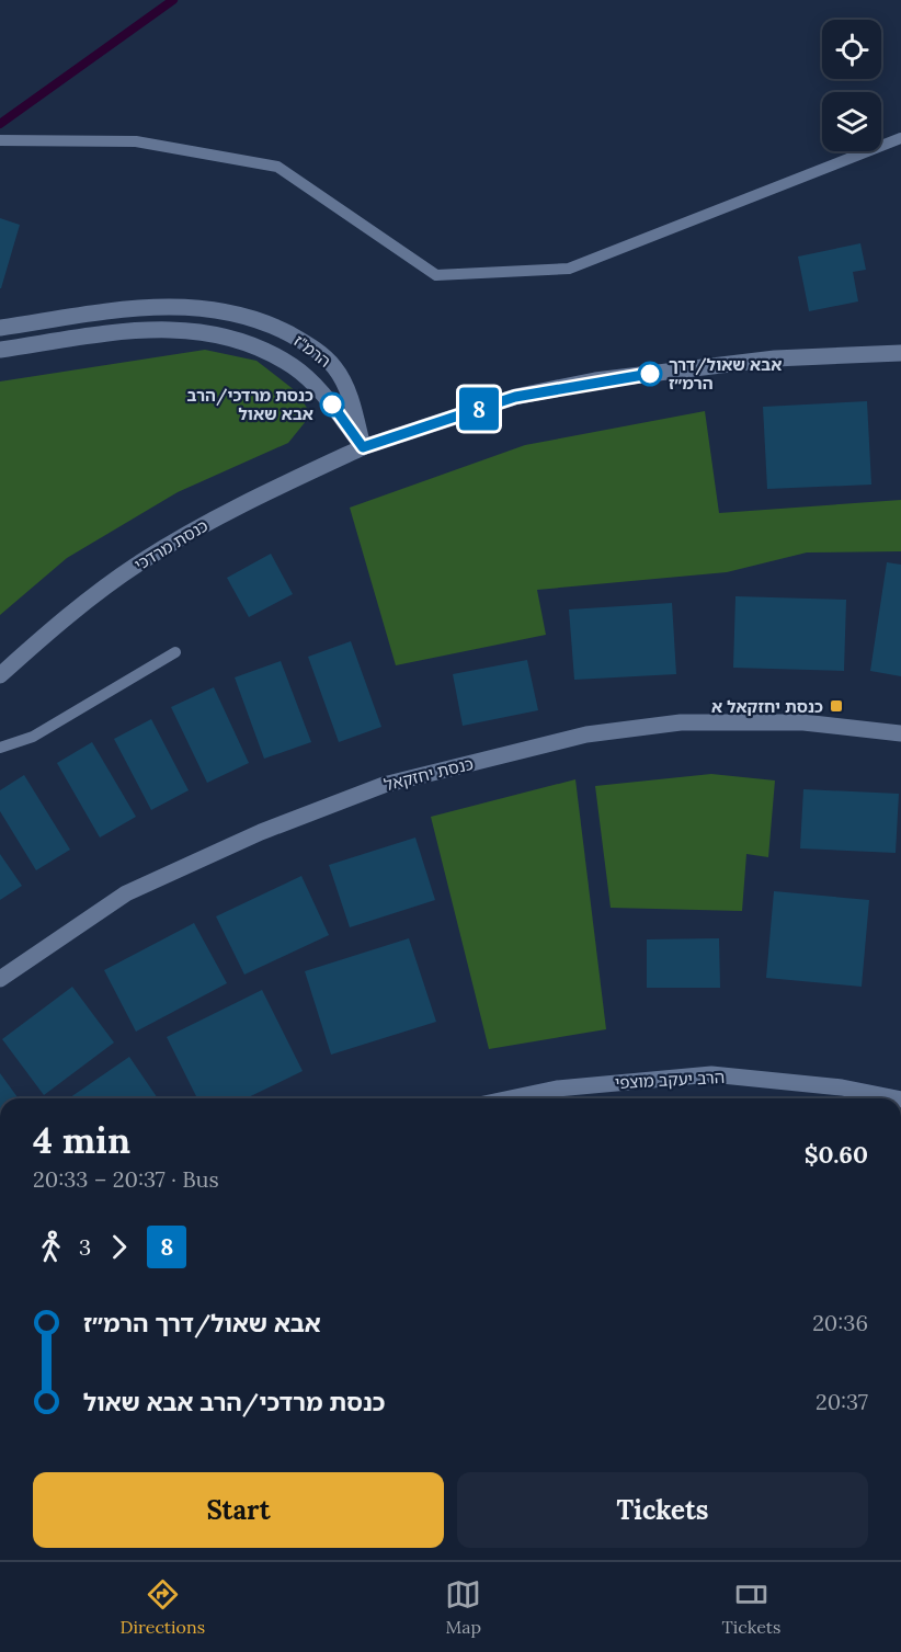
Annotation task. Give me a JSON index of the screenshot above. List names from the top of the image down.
{
  "streets": {
    "street": [
      "הרמ\"ז",
      "כנסת מרדכי",
      "כנסת יחזקאל",
      "הרב יעקב מוצפי"
    ]
  },
  "crossings": [
    ["הרמ\"ז", "כנסת מרדכי"]
  ],
  "places": {
    "other": ["אבא שאול/דרך הרמ״ז", "כנסת מרדכי/הרב אבא שאול"],
    "transit": ["כנסת יחזקאל א"]
  },
  "lines": ["bus line 8"],
  "page": {
    "on_map": "8",
    "heading": ["4 min", "20:33 – 20:37 · Bus", "$0.60"],
    "legs": ["3", "8"],
    "list": [
      {
        "name": "אבא שאול/דרך הרמ״ז",
        "value": "20:36"
      },
      {
        "name": "כנסת מרדכי/הרב אבא שאול",
        "value": "20:37"
      }
    ],
    "buttons": ["Start", "Tickets"],
    "tabs": ["Directions", "Map", "Tickets"]
  }
}
